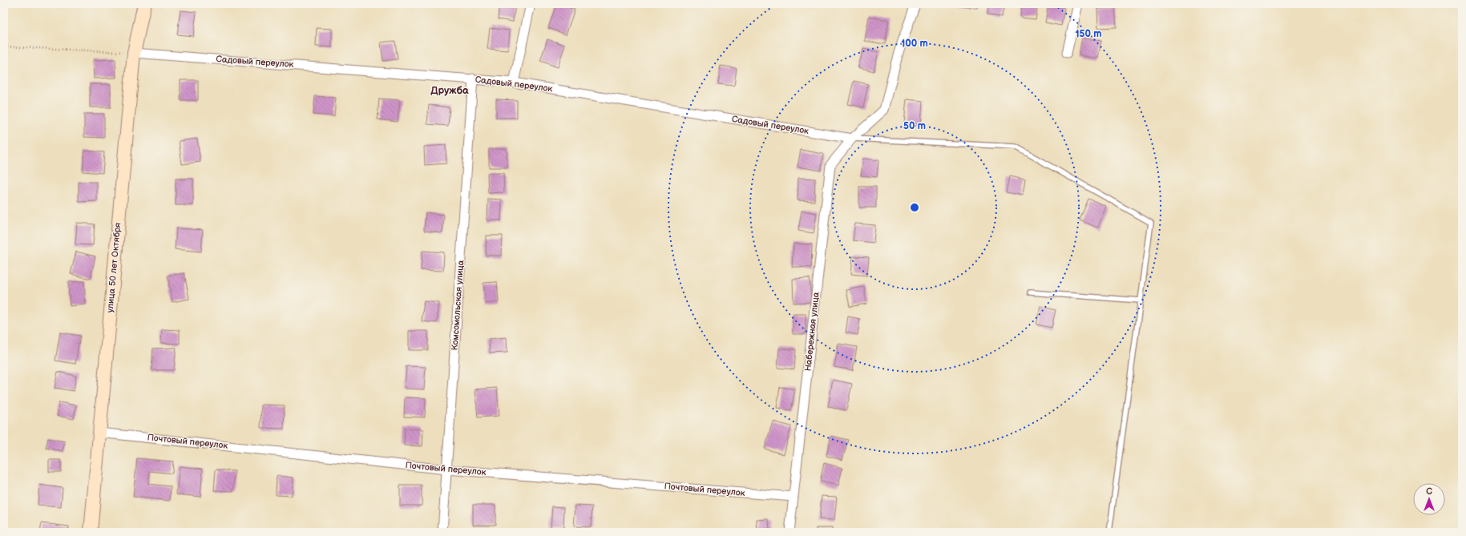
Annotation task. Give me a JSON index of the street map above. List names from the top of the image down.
{
  "streets": {
    "street": [
      "Садовый переулок",
      "улица 50 лет Октября",
      "Комсомольская улица",
      "Набережная улица",
      "Почтовый переулок"
    ]
  },
  "crossings": [
    ["Садовый переулок", "улица 50 лет Октября"],
    ["Садовый переулок", "Комсомольская улица"],
    ["Садовый переулок", "Набережная улица"],
    ["улица 50 лет Октября", "Почтовый переулок"],
    ["Комсомольская улица", "Почтовый переулок"],
    ["Набережная улица", "Почтовый переулок"]
  ],
  "districts": ["Дружба"],
  "north": "top",
  "rings": ["150 m", "100 m", "50 m"]
}
